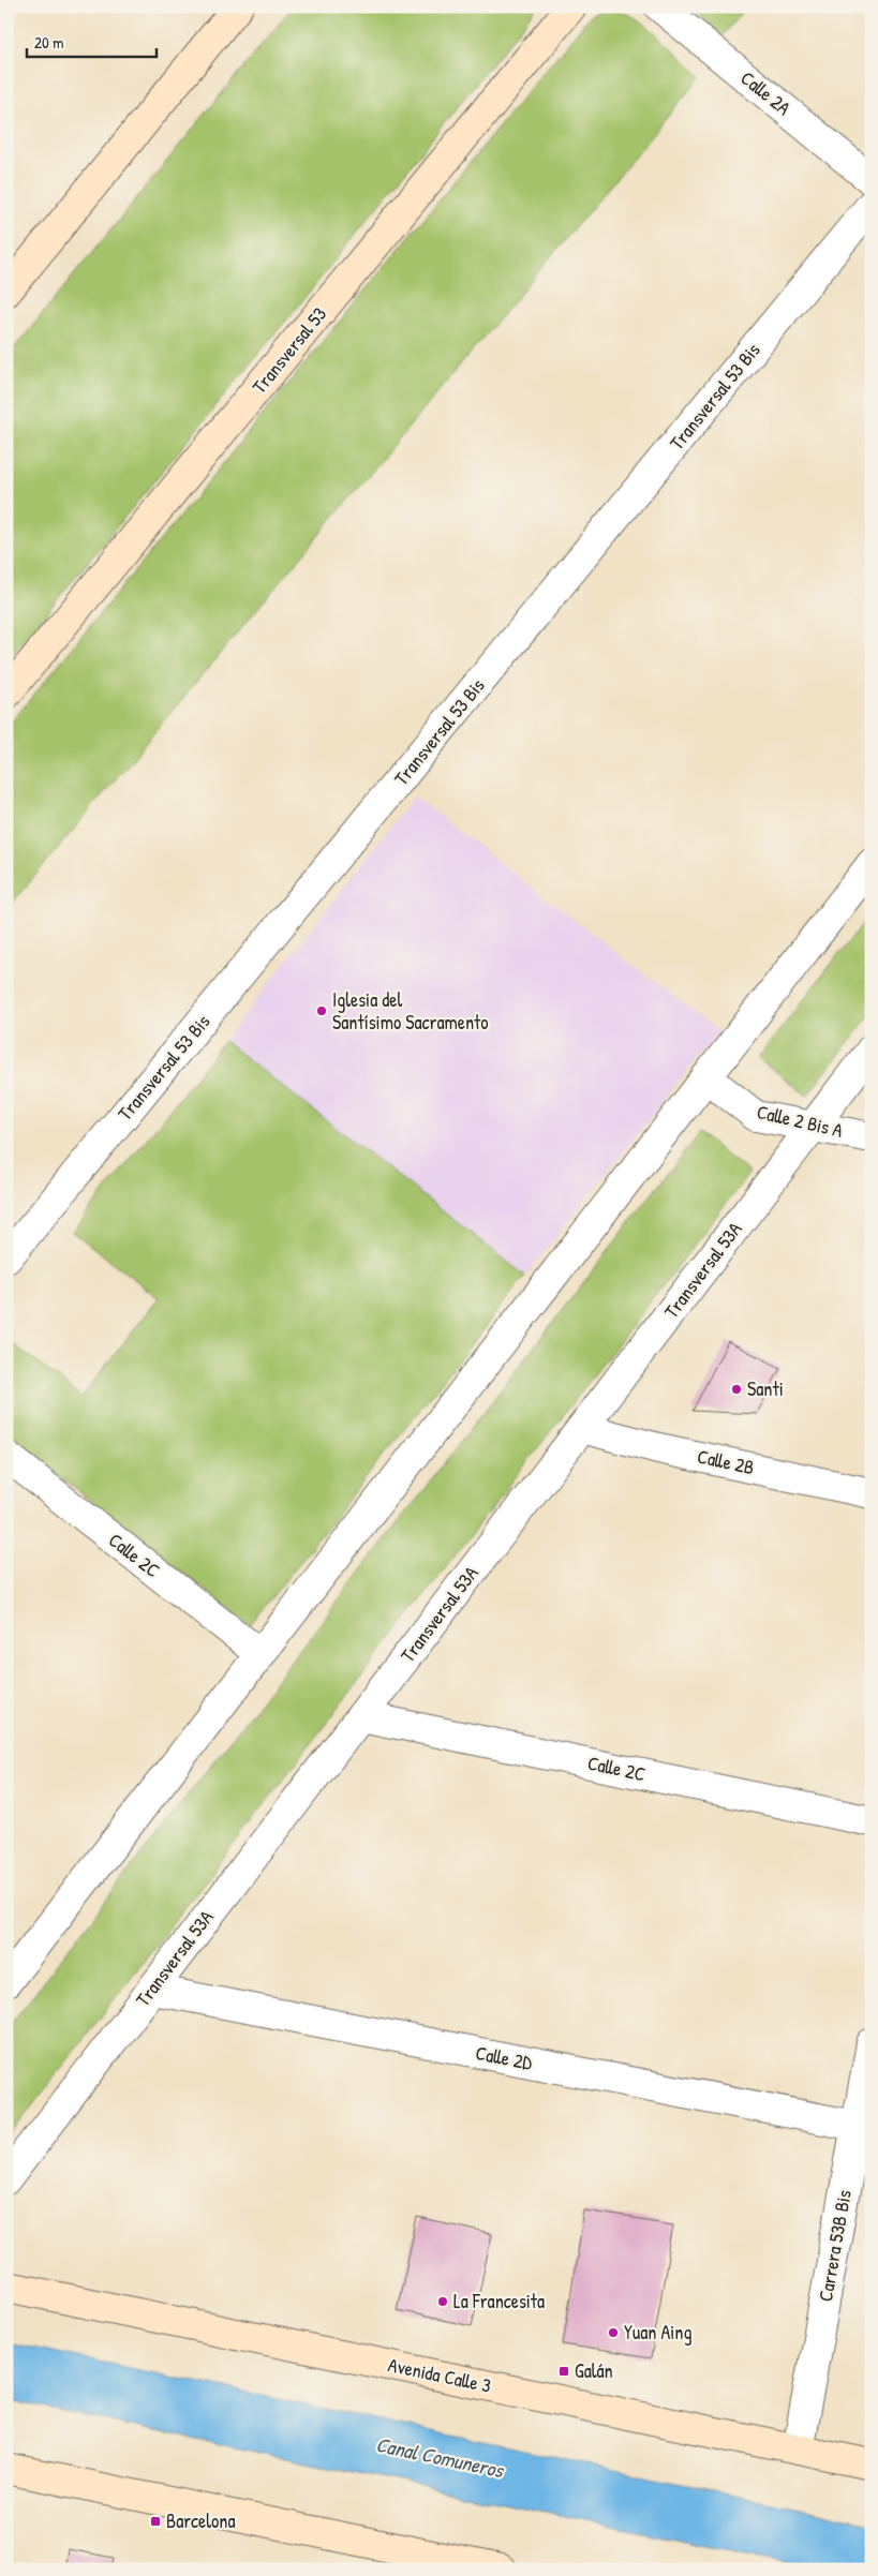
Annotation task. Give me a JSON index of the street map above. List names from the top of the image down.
{
  "streets": {
    "main road": ["Transversal 53", "Avenida Calle 3"],
    "street": [
      "Calle 2A",
      "Transversal 53 Bis",
      "Calle 2 Bis A",
      "Transversal 53A",
      "Calle 2B",
      "Calle 2C",
      "Calle 2D",
      "Carrera 53B Bis"
    ]
  },
  "crossings": [
    ["Calle 2 Bis A", "Transversal 53A"],
    ["Transversal 53A", "Calle 2B"],
    ["Transversal 53A", "Calle 2C"],
    ["Transversal 53A", "Calle 2D"],
    ["Calle 2D", "Carrera 53B Bis"],
    ["Carrera 53B Bis", "Avenida Calle 3"]
  ],
  "water": ["Canal Comuneros"],
  "places": {
    "other": [
      "Iglesia del Santísimo Sacramento",
      "Santi",
      "La Francesita",
      "Yuan Aing"
    ],
    "transit": ["Galán", "Barcelona"]
  },
  "scale_bar": "20 m"
}
